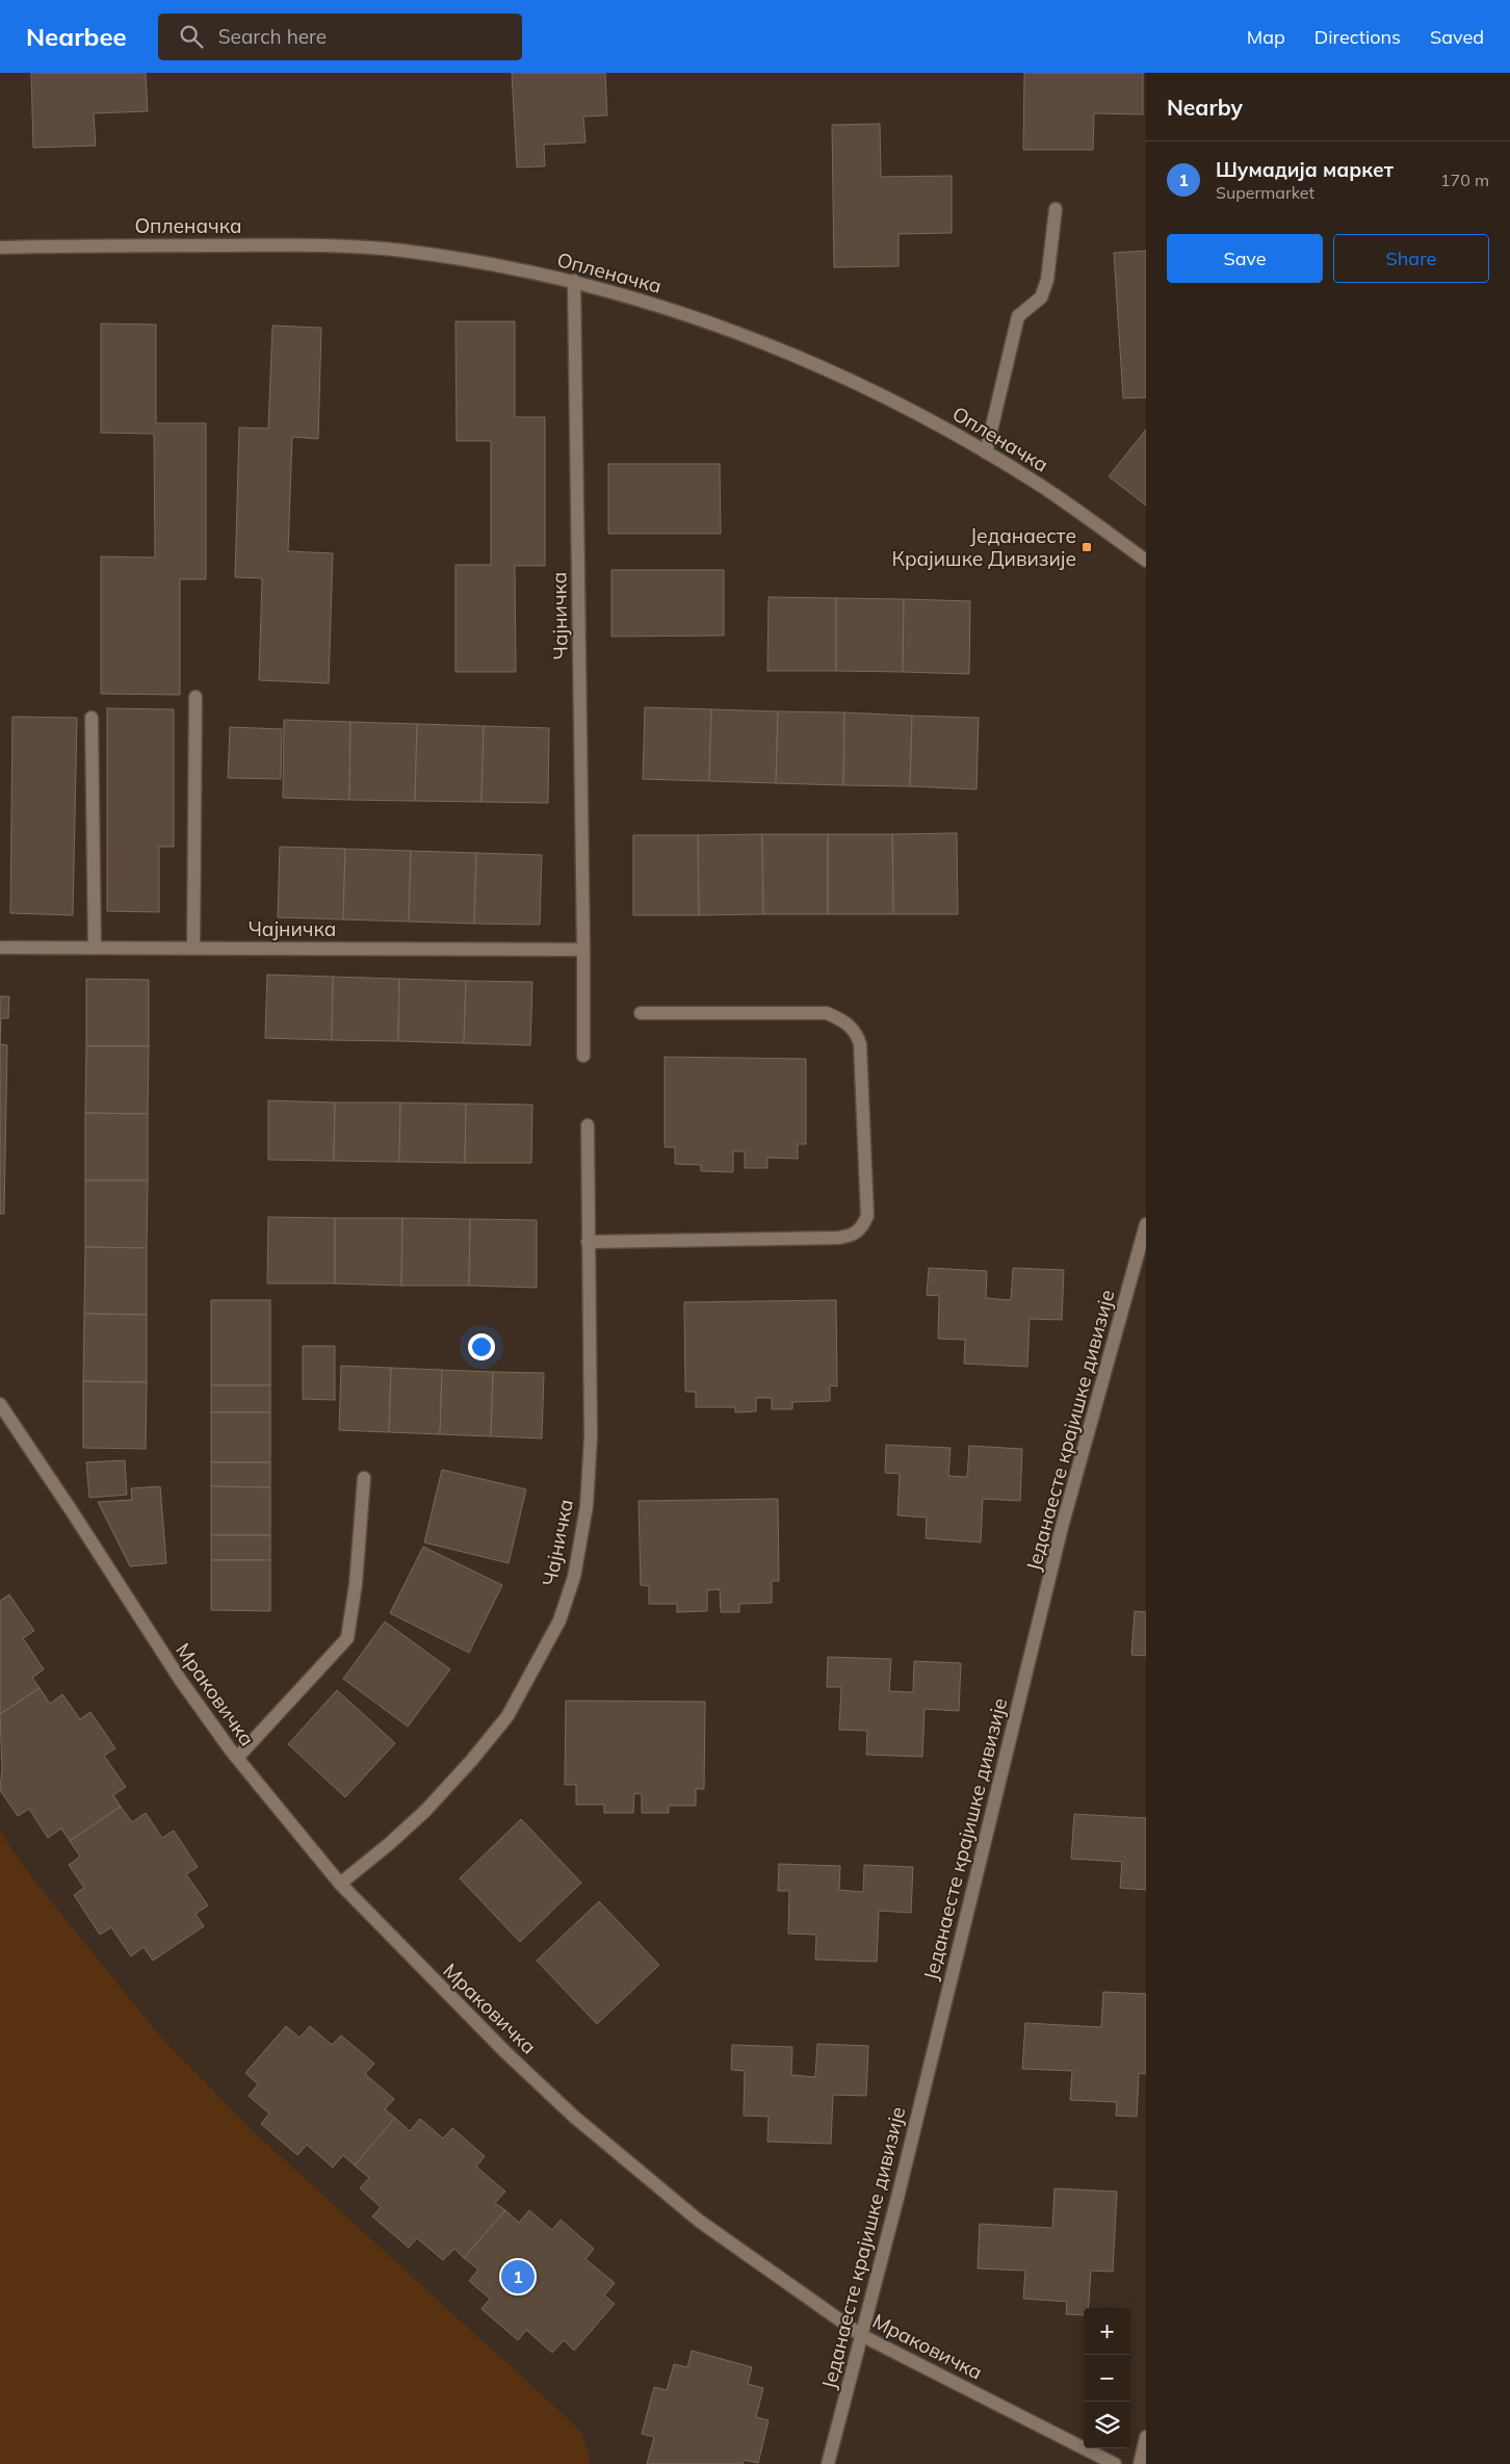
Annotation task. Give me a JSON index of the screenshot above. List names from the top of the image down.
{
  "streets": {
    "street": [
      "Опленачка",
      "Чајничка",
      "Једанаесте крајишке дивизије",
      "Мраковичка"
    ]
  },
  "crossings": [
    ["Опленачка", "Чајничка"],
    ["Чајничка", "Мраковичка"],
    ["Једанаесте крајишке дивизије", "Мраковичка"]
  ],
  "places": {
    "transit": ["Једанаесте Крајишке Дивизије"]
  },
  "page": {
    "header": "Nearbee",
    "search": "Search here",
    "nav": ["Map", "Directions", "Saved"],
    "heading": "Nearby",
    "list": [
      {
        "mark": "1",
        "name": "Шумадија маркет",
        "note": "Supermarket",
        "value": "170 m"
      }
    ],
    "buttons": ["Save", "Share"],
    "pins": "1",
    "map_buttons": ["+", "−"]
  }
}
